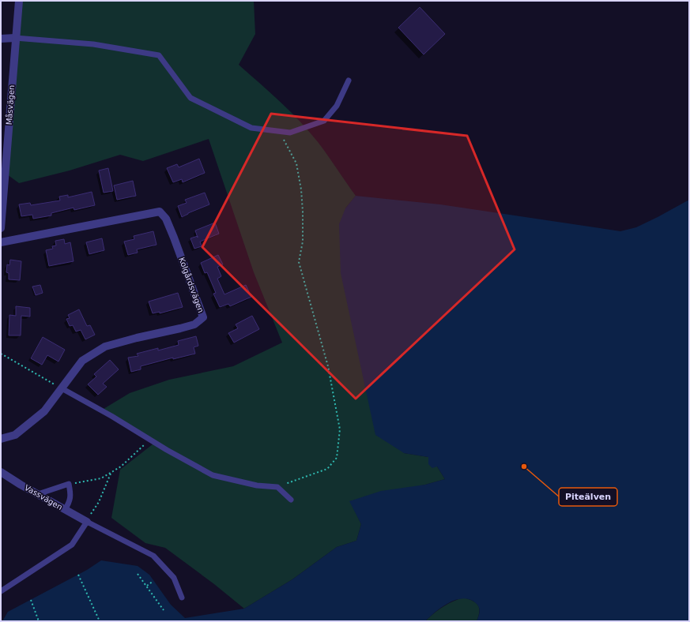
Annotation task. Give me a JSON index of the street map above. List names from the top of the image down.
{
  "streets": {
    "street": ["Måsvägen", "Kolgårdsvägen", "Vassvägen"]
  },
  "places": ["Piteälven"]
}
